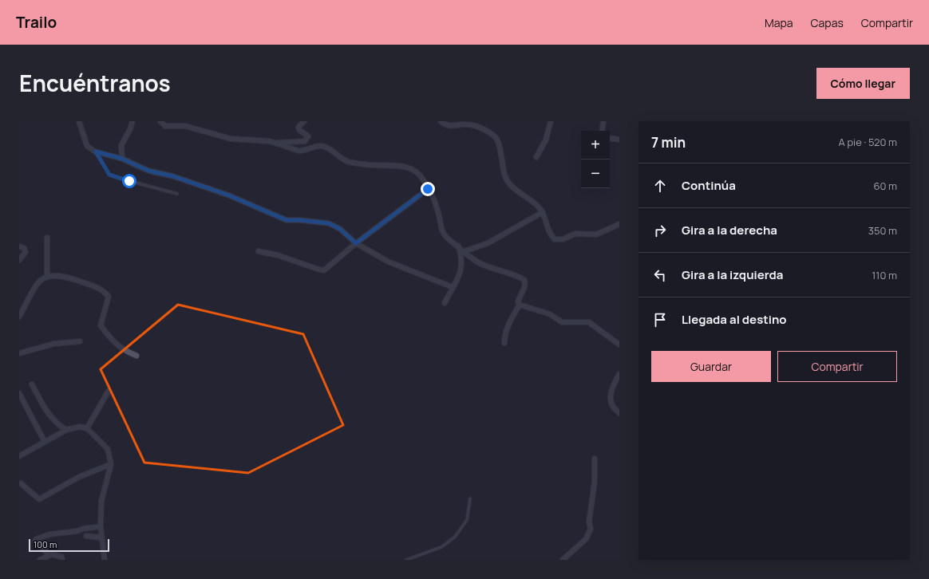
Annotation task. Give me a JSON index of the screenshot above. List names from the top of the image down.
{
  "scale_bar": "100 m",
  "page": {
    "header": "Trailo",
    "nav": ["Mapa", "Capas", "Compartir"],
    "title": "Encuéntranos",
    "buttons": [
      "Cómo llegar",
      ["Guardar", "Compartir"]
    ],
    "heading": ["7 min", "A pie · 520 m"],
    "map_buttons": ["+", "−"],
    "list": [
      ["Continúa", "60 m"],
      ["Gira a la derecha", "350 m"],
      ["Gira a la izquierda", "110 m"],
      "Llegada al destino"
    ],
    "scale": "100 m"
  }
}
